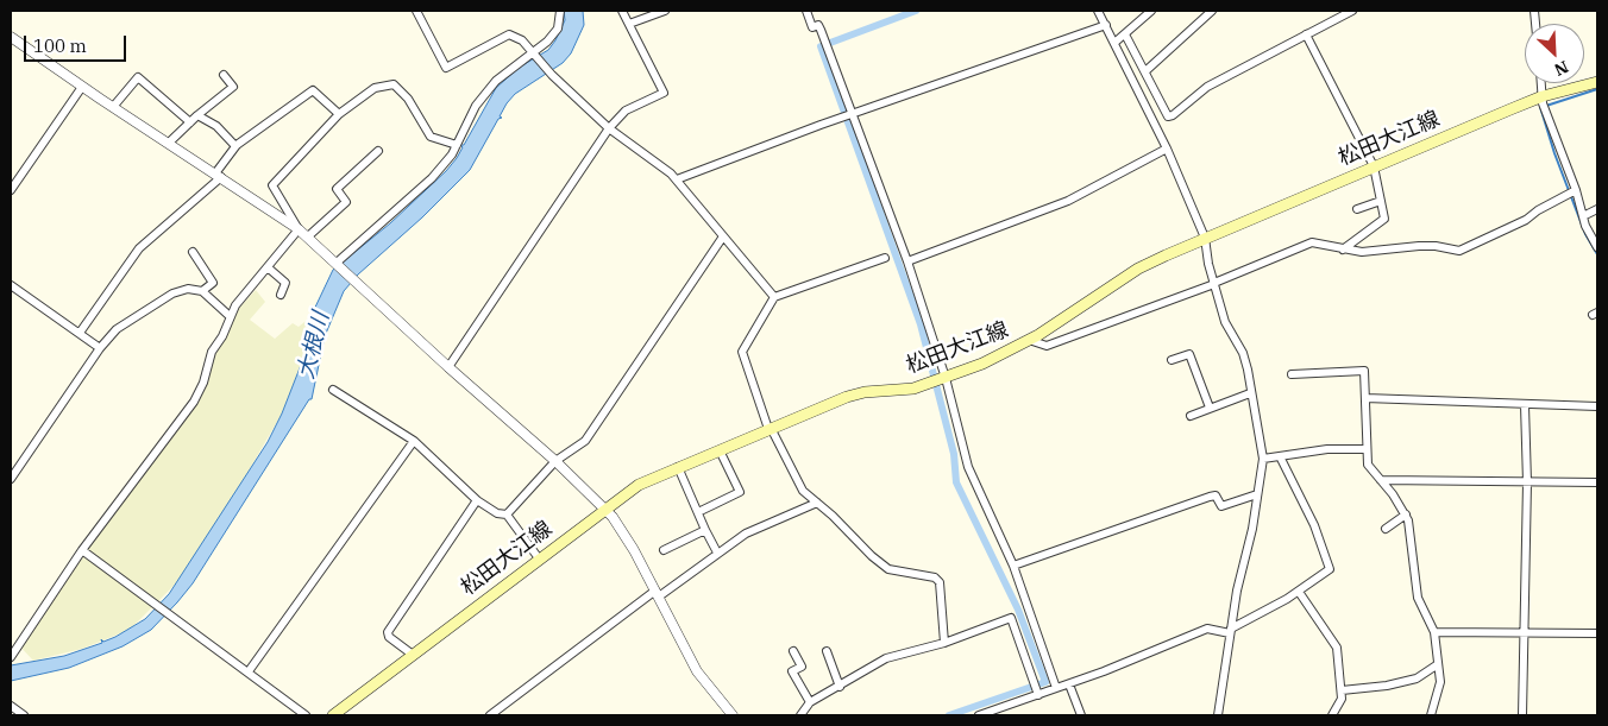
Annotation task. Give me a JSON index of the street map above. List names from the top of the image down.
{
  "streets": {
    "main road": ["松田大江線"]
  },
  "water": ["大根川"],
  "scale_bar": "100 m",
  "north": "bottom right"
}
